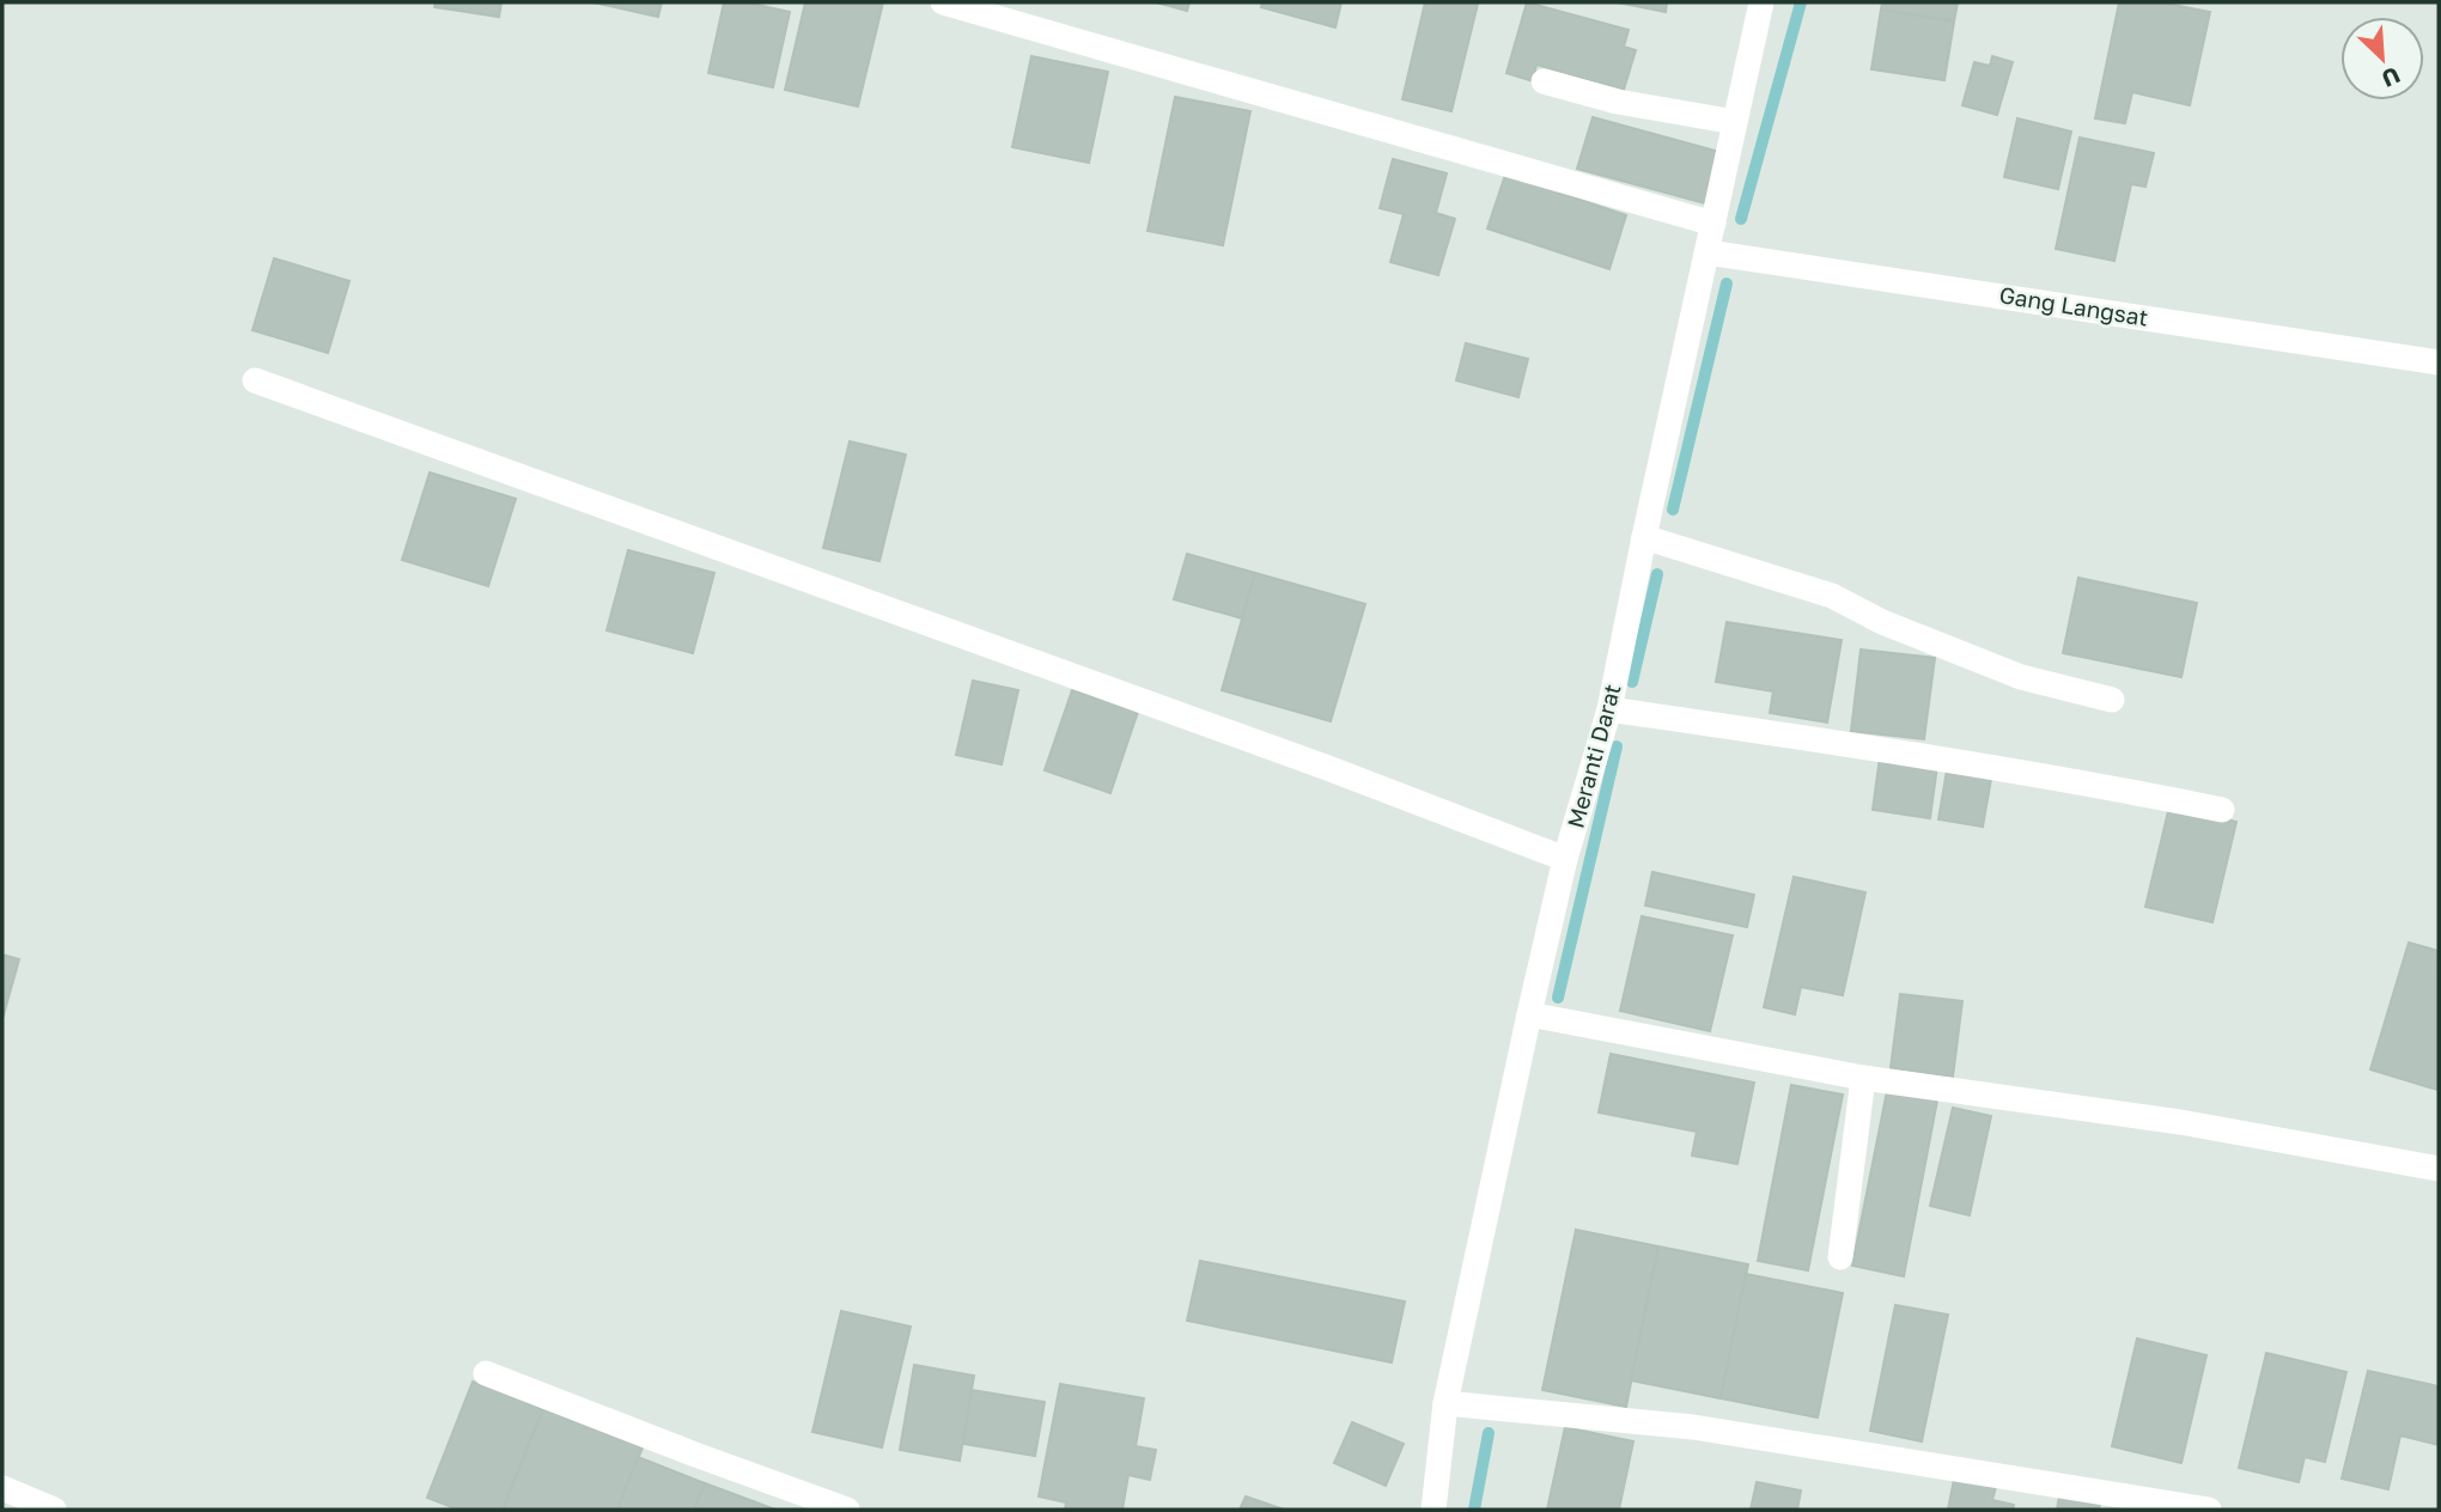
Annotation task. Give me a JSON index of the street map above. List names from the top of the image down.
{
  "streets": {
    "street": ["Gang Langsat", "Meranti Darat"]
  },
  "crossings": [
    ["Gang Langsat", "Meranti Darat"]
  ],
  "north": "bottom right"
}
